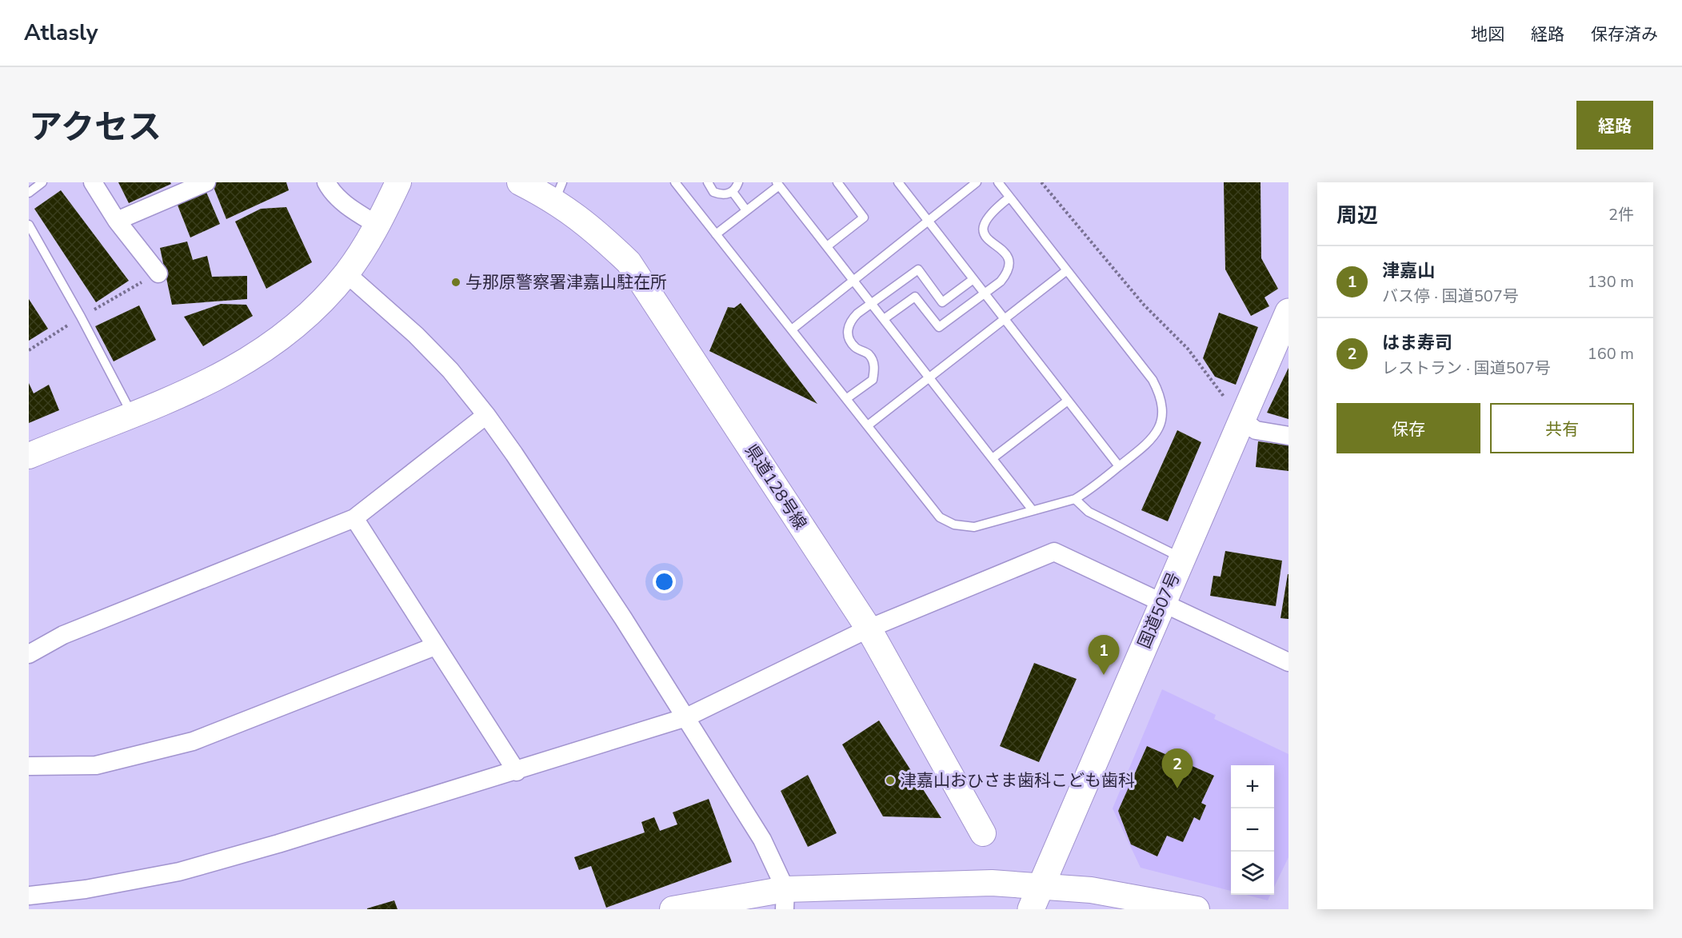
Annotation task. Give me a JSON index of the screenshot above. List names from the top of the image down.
{
  "streets": {
    "highway": ["国道507号"],
    "street": ["県道128号線"]
  },
  "places": ["与那原警察署津嘉山駐在所", "津嘉山おひさま歯科こども歯科"],
  "page": {
    "header": "Atlasly",
    "nav": ["地図", "経路", "保存済み"],
    "title": "アクセス",
    "buttons": [
      "経路",
      ["保存", "共有"]
    ],
    "heading": ["周辺", "2件"],
    "list": [
      {
        "mark": "1",
        "name": "津嘉山",
        "note": "バス停 · 国道507号",
        "value": "130 m"
      },
      {
        "mark": "2",
        "name": "はま寿司",
        "note": "レストラン · 国道507号",
        "value": "160 m"
      }
    ],
    "pins": ["1", "2"],
    "map_buttons": ["+", "−"]
  }
}
